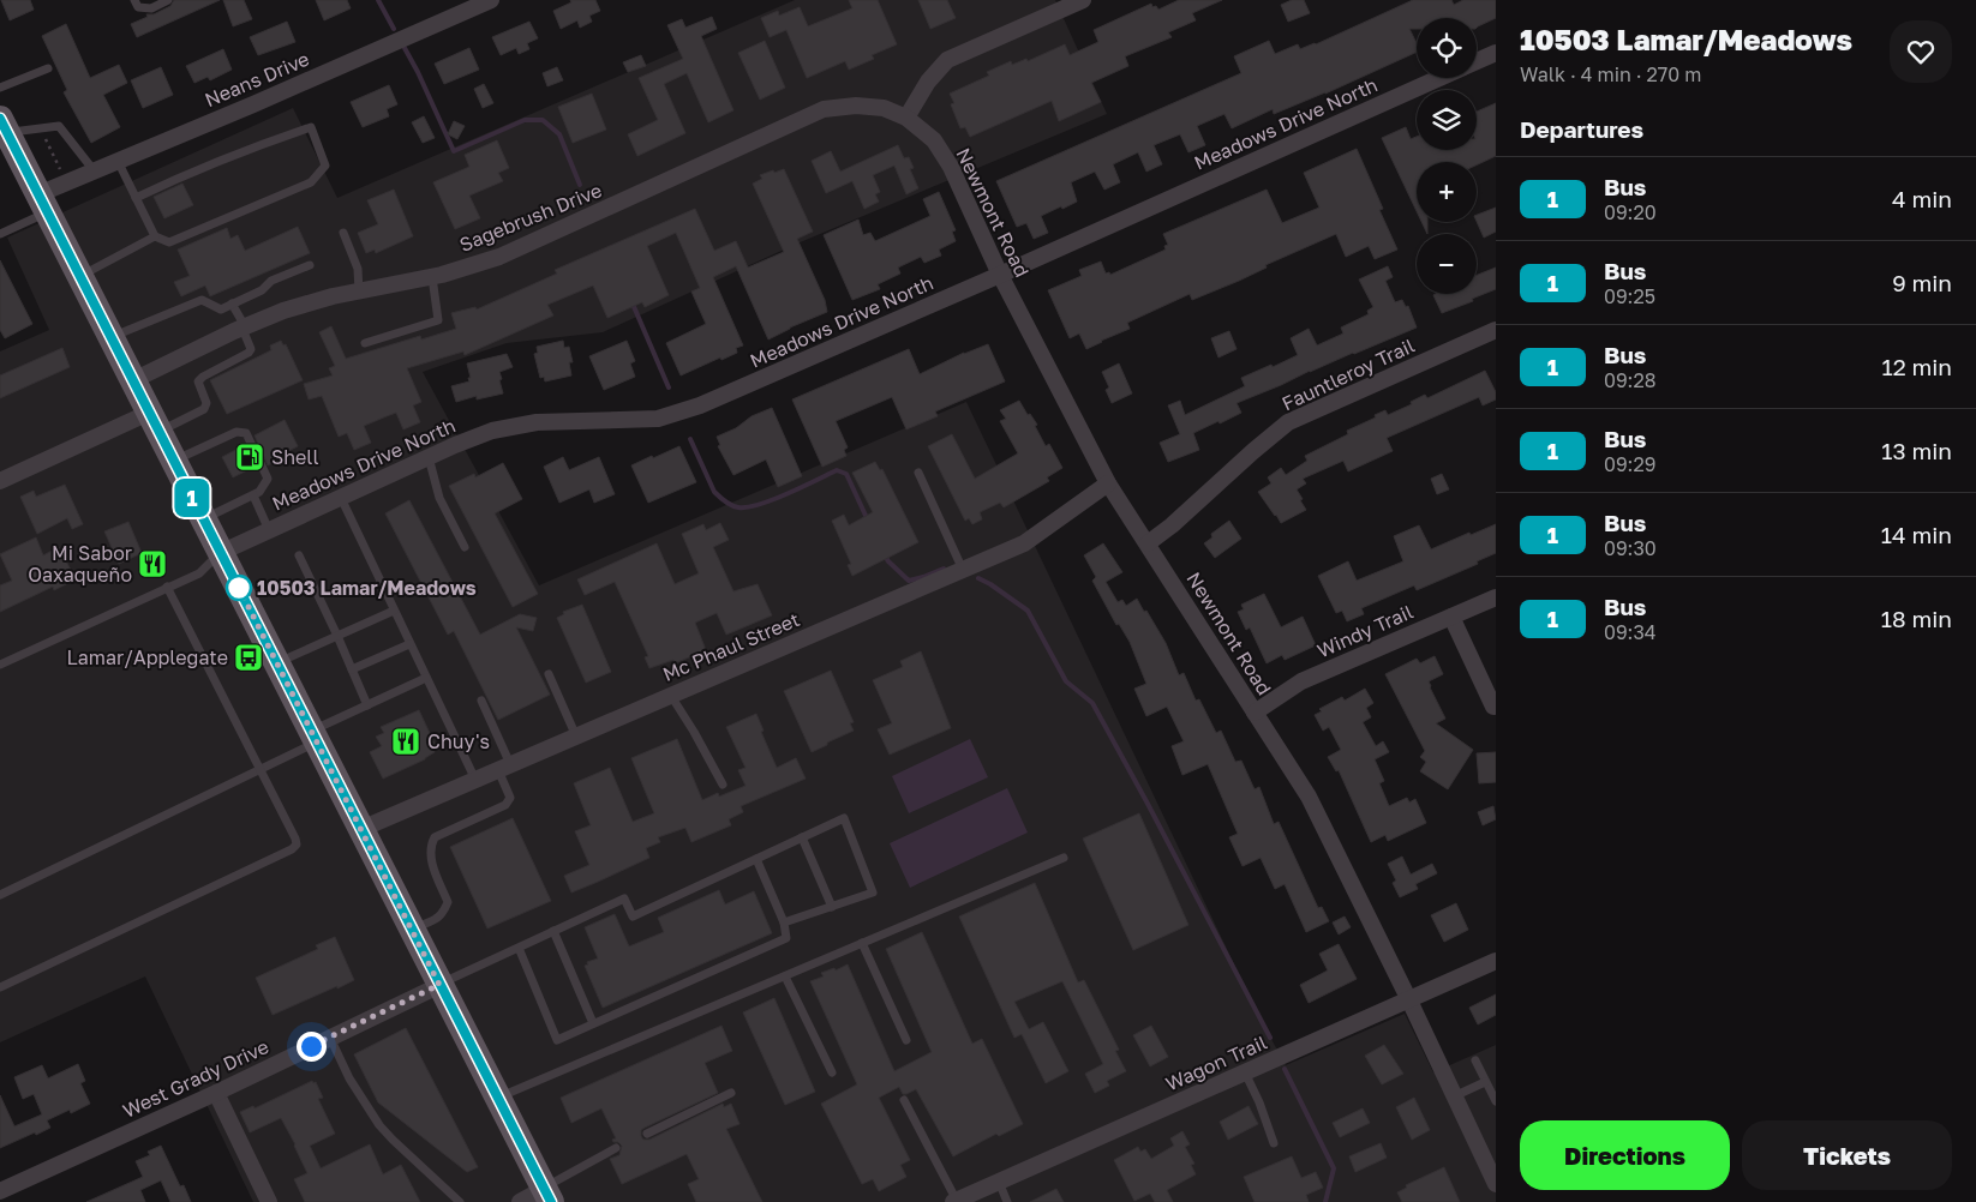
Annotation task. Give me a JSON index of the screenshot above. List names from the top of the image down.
{
  "streets": {
    "street": [
      "Neans Drive",
      "Meadows Drive North",
      "Newmont Road",
      "Sagebrush Drive",
      "Fauntleroy Trail",
      "Windy Trail",
      "Mc Phaul Street",
      "Wagon Trail",
      "West Grady Drive"
    ]
  },
  "crossings": [
    ["Meadows Drive North", "Newmont Road"],
    ["Newmont Road", "Sagebrush Drive"],
    ["Newmont Road", "Fauntleroy Trail"],
    ["Newmont Road", "Windy Trail"],
    ["Newmont Road", "Mc Phaul Street"],
    ["Newmont Road", "Wagon Trail"]
  ],
  "places": {
    "fuel station": ["Shell"],
    "restaurant": ["Mi Sabor Oaxaqueño", "Chuy's"],
    "other": ["10503 Lamar/Meadows"],
    "bus stop": ["Lamar/Applegate"]
  },
  "lines": ["bus line 1"],
  "page": {
    "on_map": "1",
    "heading": [
      ["10503 Lamar/Meadows", "Walk · 4 min · 270 m"],
      "Departures"
    ],
    "map_buttons": ["+", "−"],
    "list": [
      {
        "mark": "1",
        "name": "Bus",
        "note": "09:20",
        "value": "4 min"
      },
      {
        "mark": "1",
        "name": "Bus",
        "note": "09:25",
        "value": "9 min"
      },
      {
        "mark": "1",
        "name": "Bus",
        "note": "09:28",
        "value": "12 min"
      },
      {
        "mark": "1",
        "name": "Bus",
        "note": "09:29",
        "value": "13 min"
      },
      {
        "mark": "1",
        "name": "Bus",
        "note": "09:30",
        "value": "14 min"
      },
      {
        "mark": "1",
        "name": "Bus",
        "note": "09:34",
        "value": "18 min"
      }
    ],
    "buttons": ["Directions", "Tickets"]
  }
}
